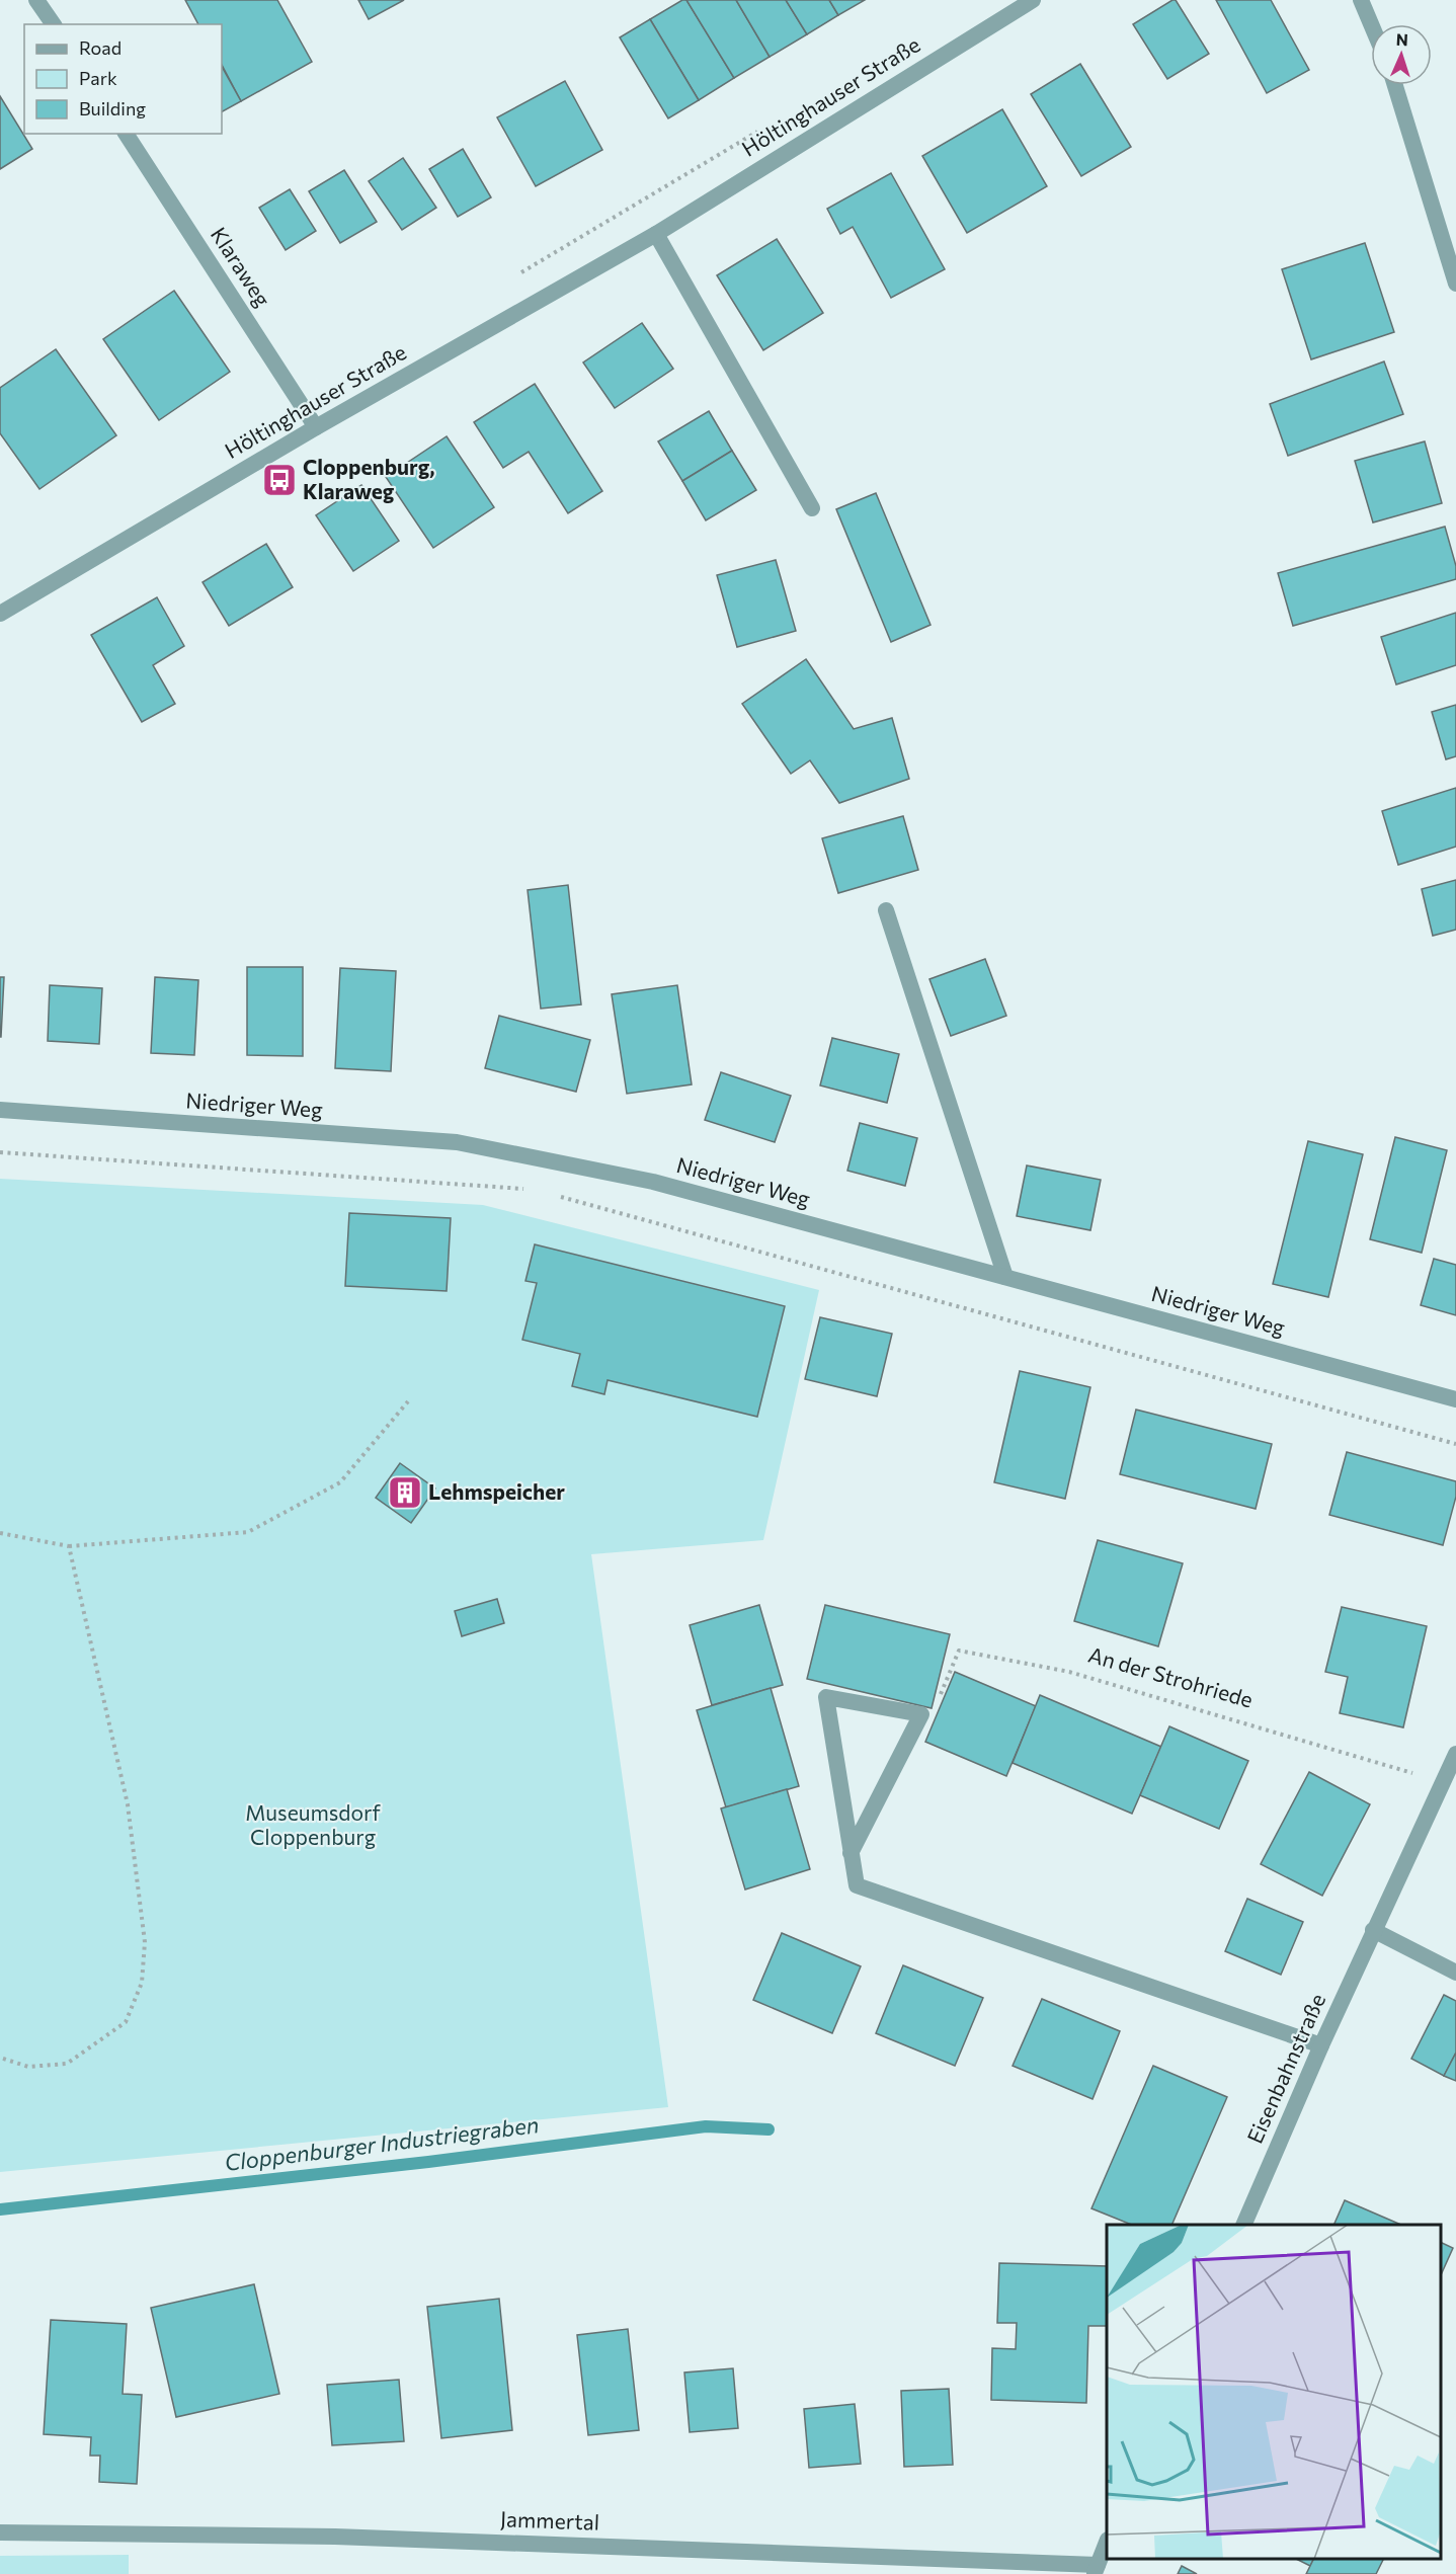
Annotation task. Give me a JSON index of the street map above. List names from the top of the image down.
{
  "streets": {
    "street": [
      "Höltinghauser Straße",
      "Klaraweg",
      "Niedriger Weg",
      "Eisenbahnstraße",
      "Jammertal"
    ],
    "path": ["An der Strohriede"]
  },
  "crossings": [
    ["Höltinghauser Straße", "Klaraweg"],
    ["An der Strohriede", "Eisenbahnstraße"]
  ],
  "water": ["Cloppenburger Industriegraben"],
  "parks": ["Museumsdorf Cloppenburg"],
  "places": {
    "bus stop": ["Cloppenburg, Klaraweg"],
    "building": ["Lehmspeicher"]
  },
  "legend": ["Road", "Park", "Building"],
  "north": "top"
}
